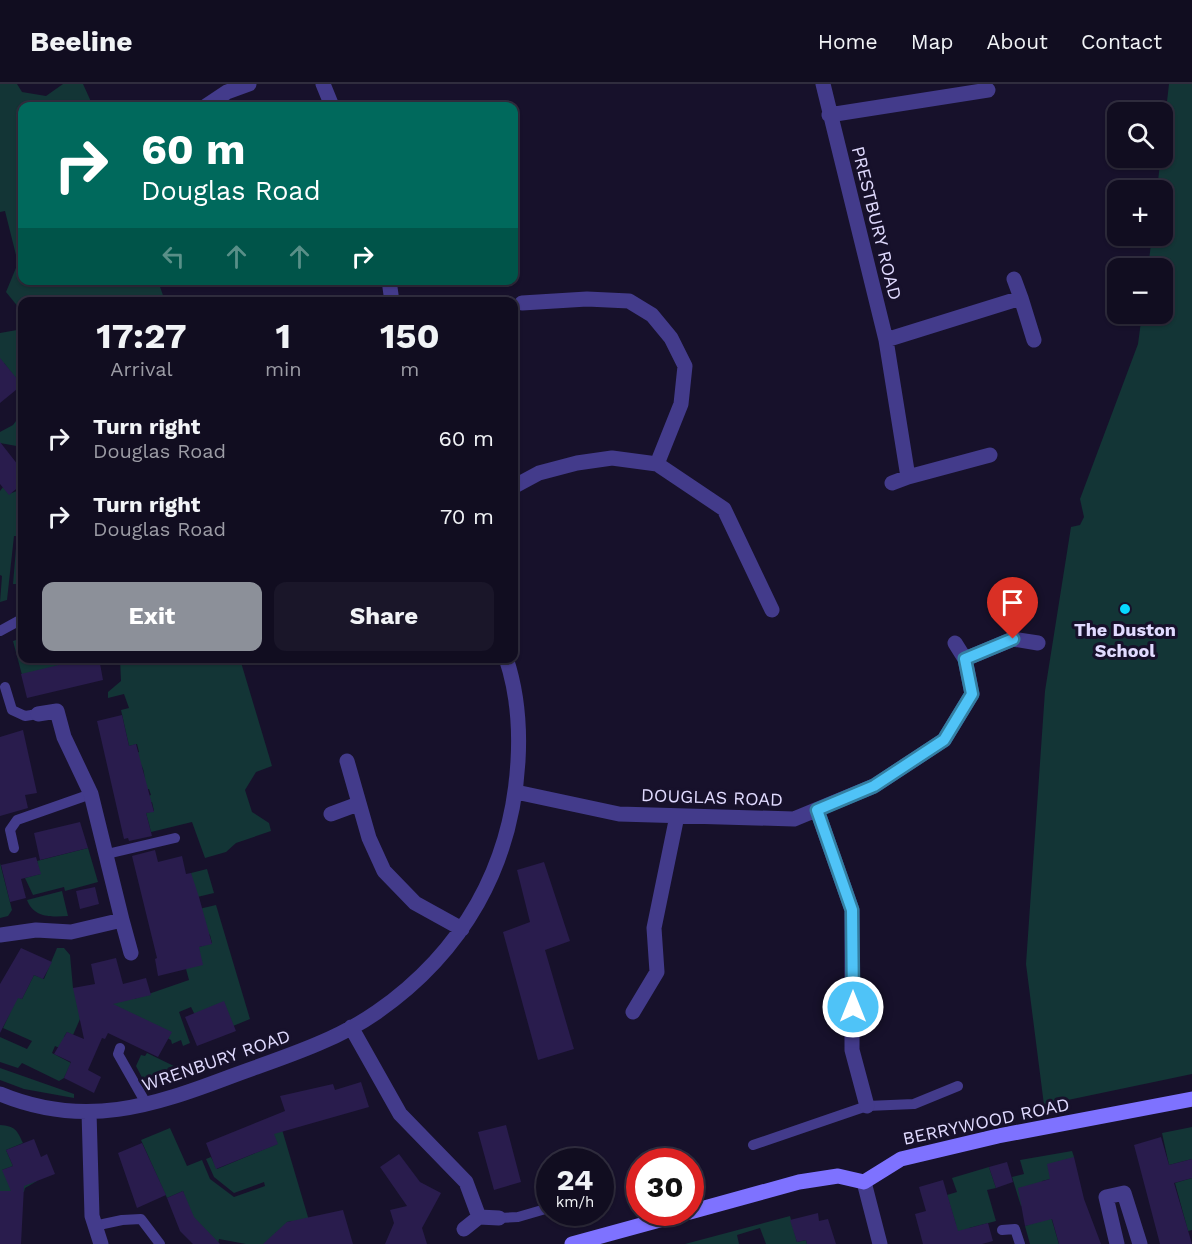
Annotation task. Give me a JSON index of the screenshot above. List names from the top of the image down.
{
  "streets": {
    "street": [
      "PRESTBURY ROAD",
      "DOUGLAS ROAD",
      "WRENBURY ROAD",
      "BERRYWOOD ROAD"
    ]
  },
  "crossings": [
    ["DOUGLAS ROAD", "WRENBURY ROAD"]
  ],
  "places": ["The Duston School"],
  "page": {
    "header": "Beeline",
    "nav": [
      "Home",
      "Map",
      "About",
      "Contact"
    ],
    "map_buttons": ["+", "−"],
    "turn": ["60 m", "Douglas Road"],
    "eta": [
      "17:27",
      "Arrival",
      "1",
      "min",
      "150",
      "m"
    ],
    "list": [
      {
        "name": "Turn right",
        "note": "Douglas Road",
        "value": "60 m"
      },
      {
        "name": "Turn right",
        "note": "Douglas Road",
        "value": "70 m"
      }
    ],
    "buttons": ["Exit", "Share"],
    "speed": "24 km/h",
    "limit": "30"
  }
}
